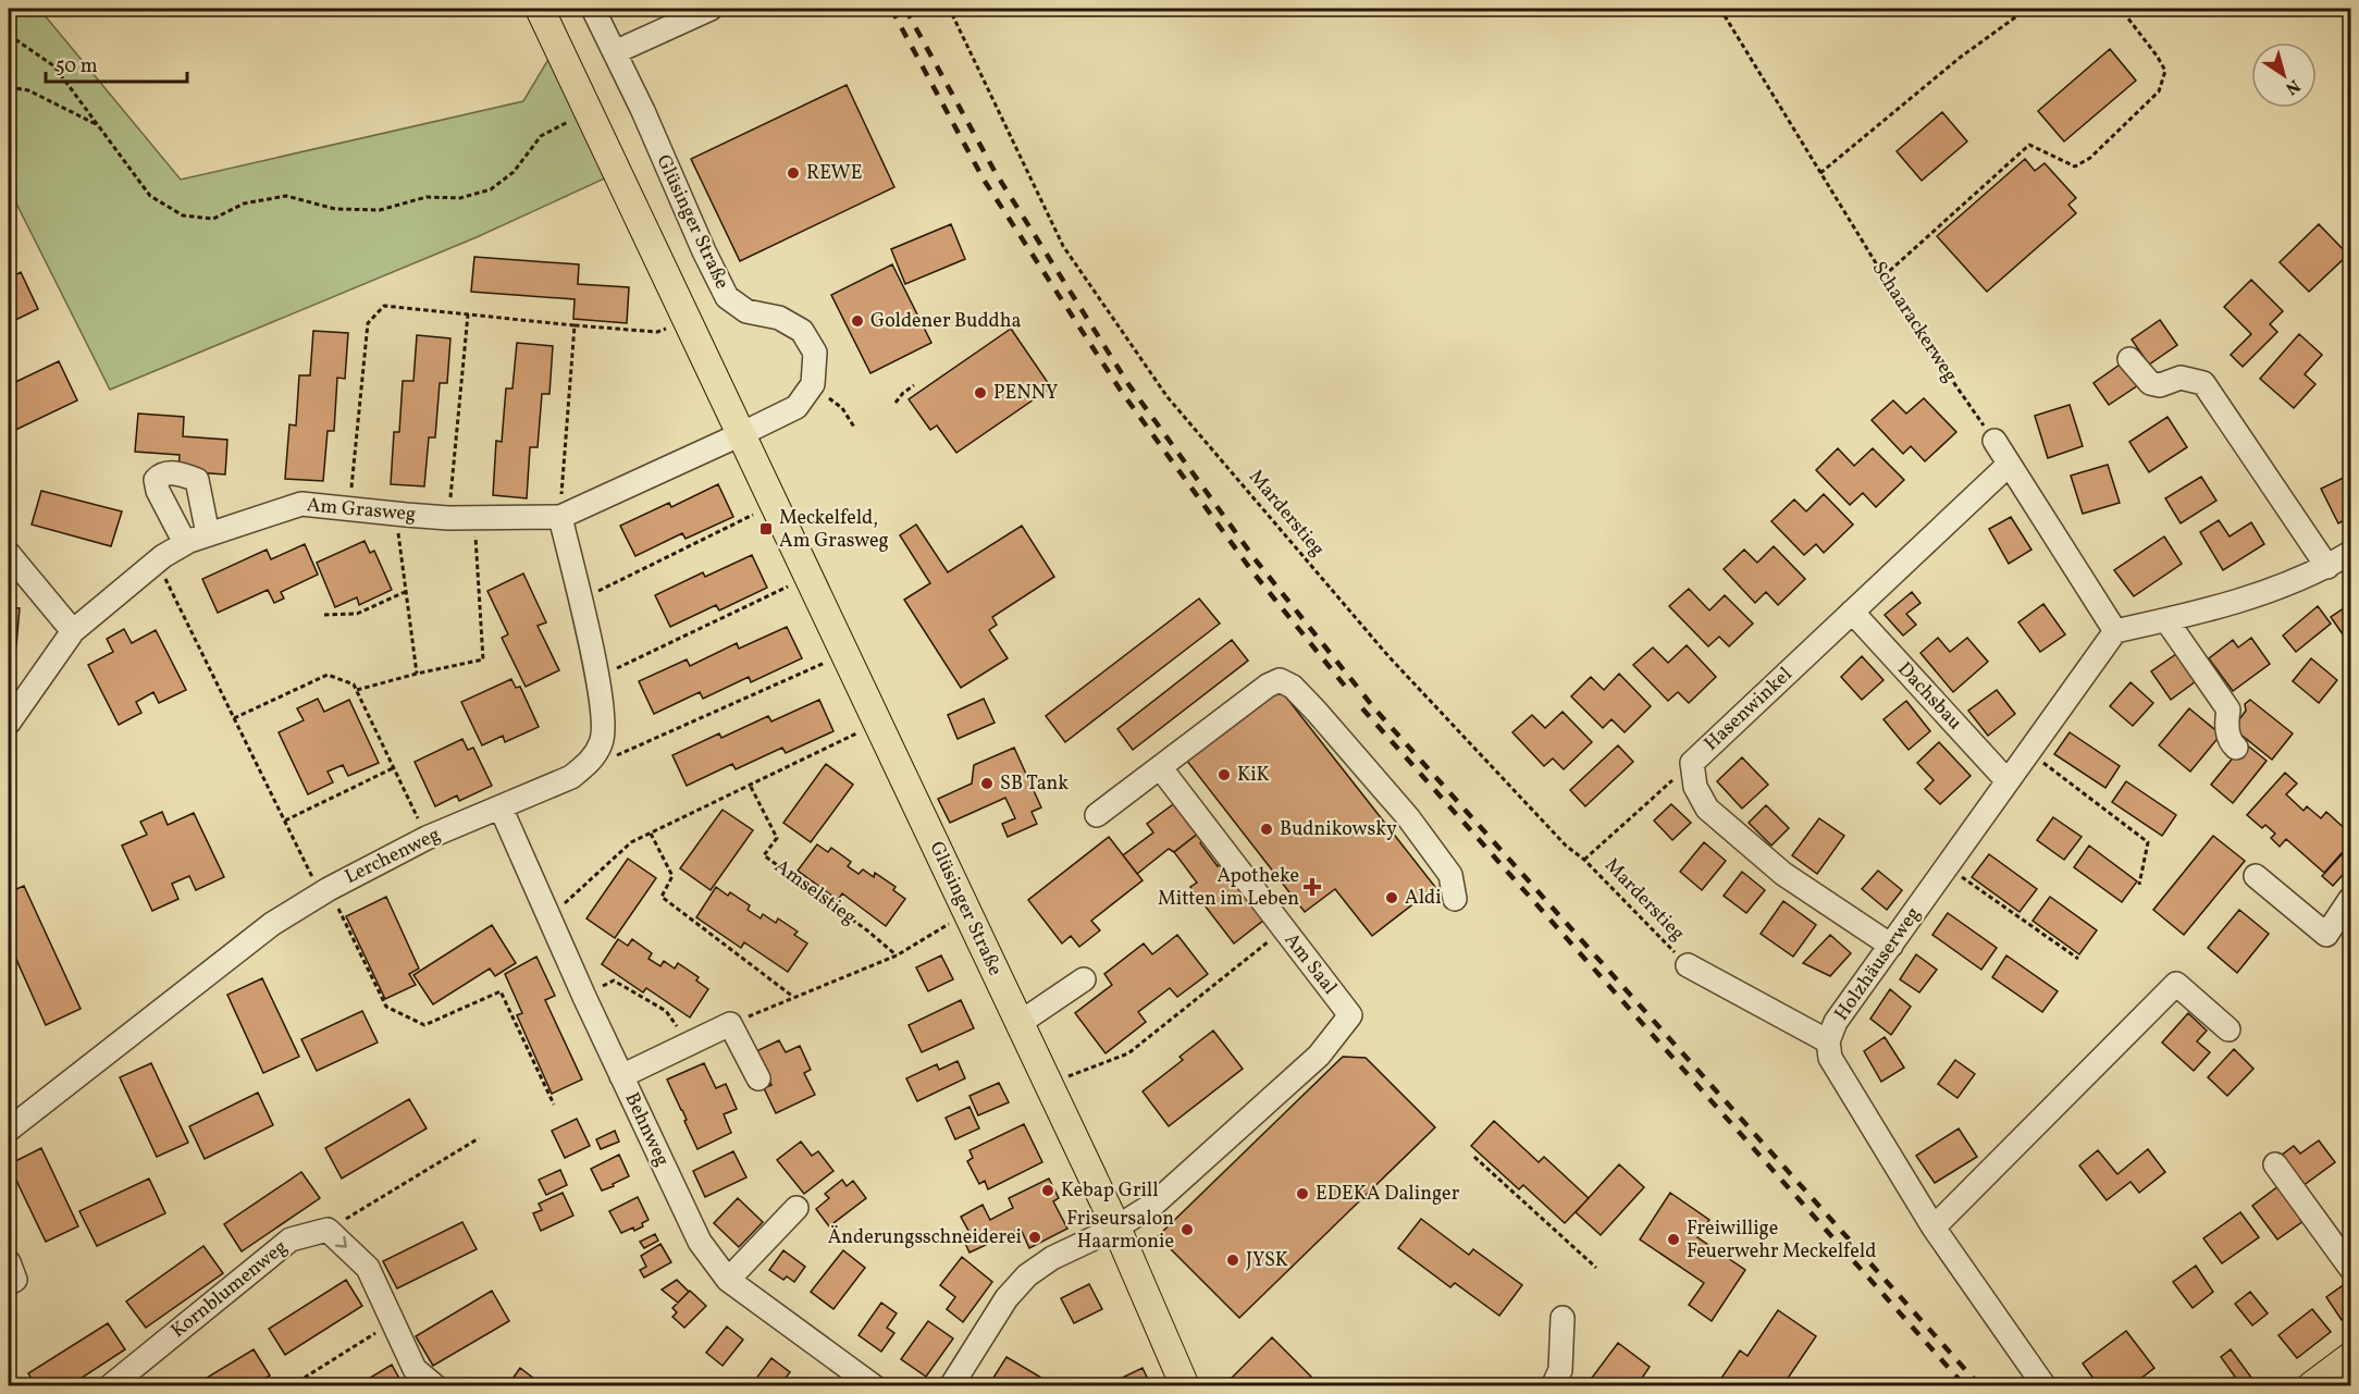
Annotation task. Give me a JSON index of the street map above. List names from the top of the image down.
{
  "streets": {
    "main road": ["Glüsinger Straße"],
    "street": [
      "Am Grasweg",
      "Dachsbau",
      "Hasenwinkel",
      "Lerchenweg",
      "Am Saal",
      "Holzhäuserweg",
      "Behnweg",
      "Kornblumenweg"
    ],
    "path": ["Schaarackerweg", "Marderstieg", "Amselstieg"]
  },
  "crossings": [
    ["Glüsinger Straße", "Am Grasweg"],
    ["Glüsinger Straße", "Am Saal"],
    ["Am Grasweg", "Lerchenweg"],
    ["Dachsbau", "Hasenwinkel"],
    ["Dachsbau", "Holzhäuserweg"],
    ["Hasenwinkel", "Holzhäuserweg"],
    ["Lerchenweg", "Behnweg"]
  ],
  "places": {
    "other": [
      "REWE",
      "Goldener Buddha",
      "PENNY",
      "KiK",
      "SB Tank",
      "Budnikowsky",
      "Aldi",
      "Kebap Grill",
      "EDEKA Dalinger",
      "Friseursalon Haarmonie",
      "Änderungsschneiderei",
      "Freiwillige Feuerwehr Meckelfeld",
      "JYSK"
    ],
    "transit": ["Meckelfeld, Am Grasweg"],
    "health": ["Apotheke Mitten im Leben"]
  },
  "scale_bar": "50 m",
  "north": "bottom right"
}
